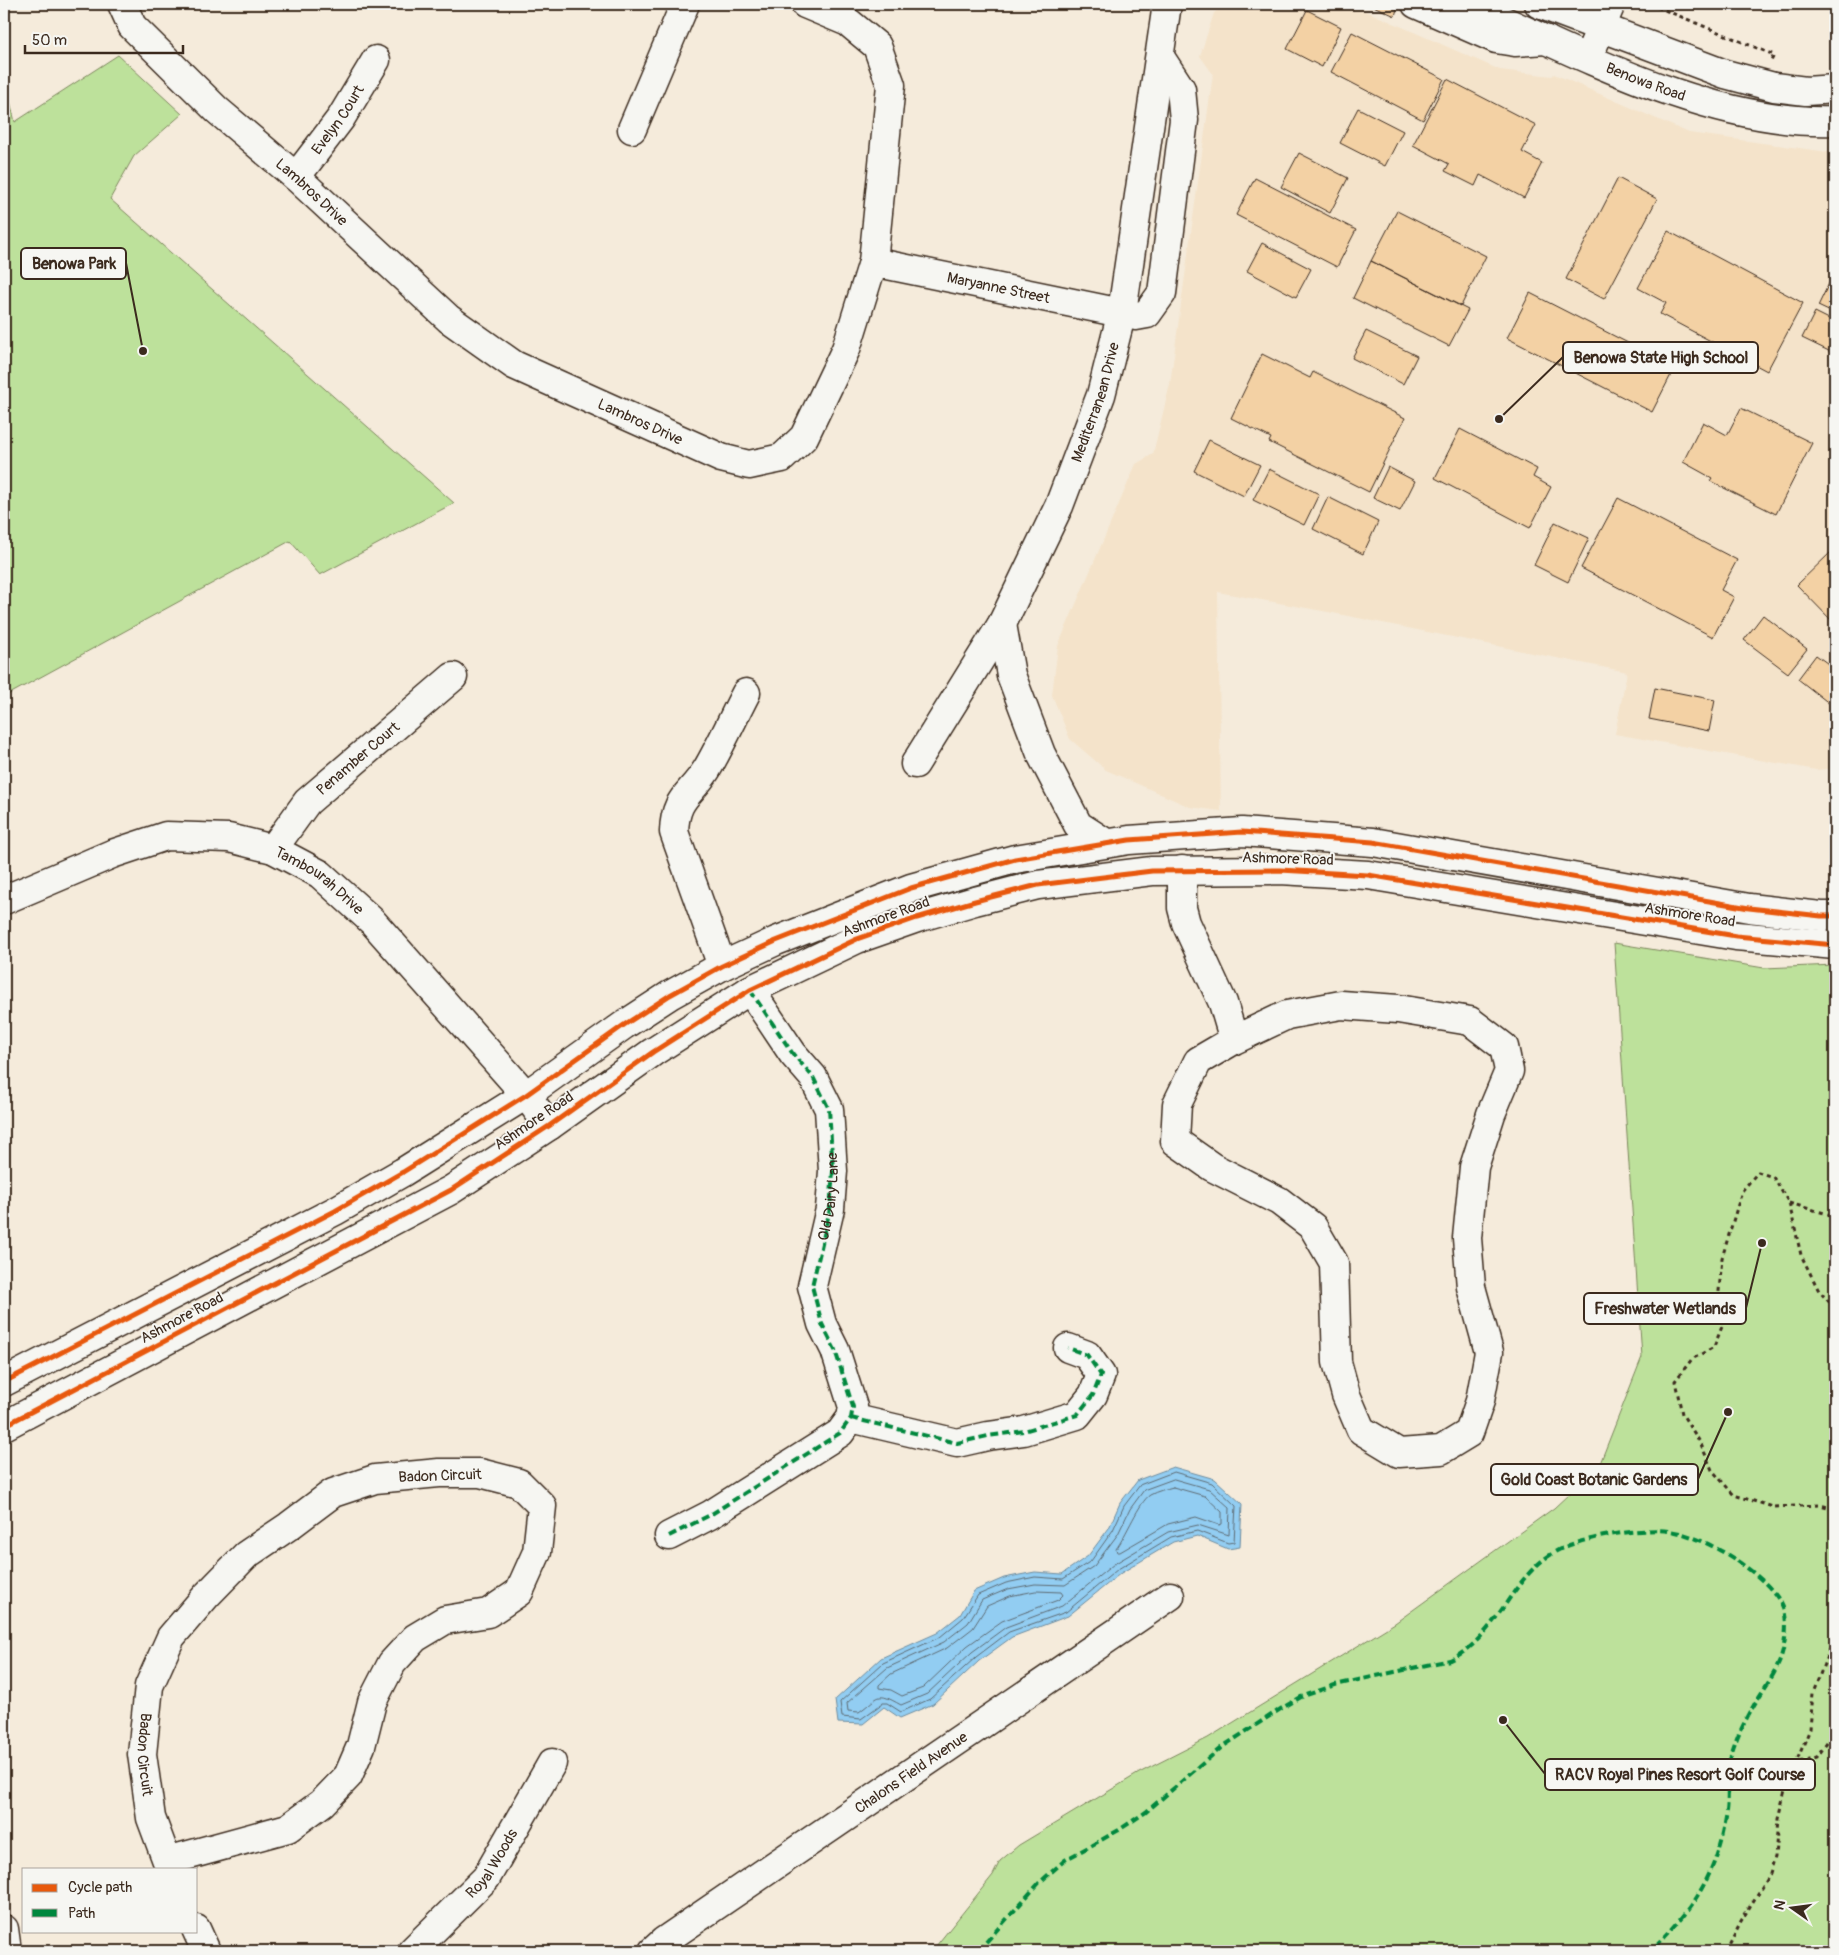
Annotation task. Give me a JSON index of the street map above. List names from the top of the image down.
{
  "streets": {
    "street": [
      "Benowa Road",
      "Evelyn Court",
      "Lambros Drive",
      "Maryanne Street",
      "Mediterranean Drive",
      "Penamber Court",
      "Ashmore Road",
      "Tambourah Drive",
      "Old Dairy Lane",
      "Badon Circuit",
      "Chalons Field Avenue",
      "Royal Woods"
    ]
  },
  "crossings": [
    ["Evelyn Court", "Lambros Drive"],
    ["Lambros Drive", "Maryanne Street"],
    ["Maryanne Street", "Mediterranean Drive"],
    ["Penamber Court", "Tambourah Drive"],
    ["Ashmore Road", "Tambourah Drive"],
    ["Ashmore Road", "Old Dairy Lane"]
  ],
  "places": [
    "Benowa Park",
    "Benowa State High School",
    "Freshwater Wetlands",
    "Gold Coast Botanic Gardens",
    "RACV Royal Pines Resort Golf Course"
  ],
  "legend": ["Cycle path", "Path"],
  "scale_bar": "50 m",
  "north": "left"
}
